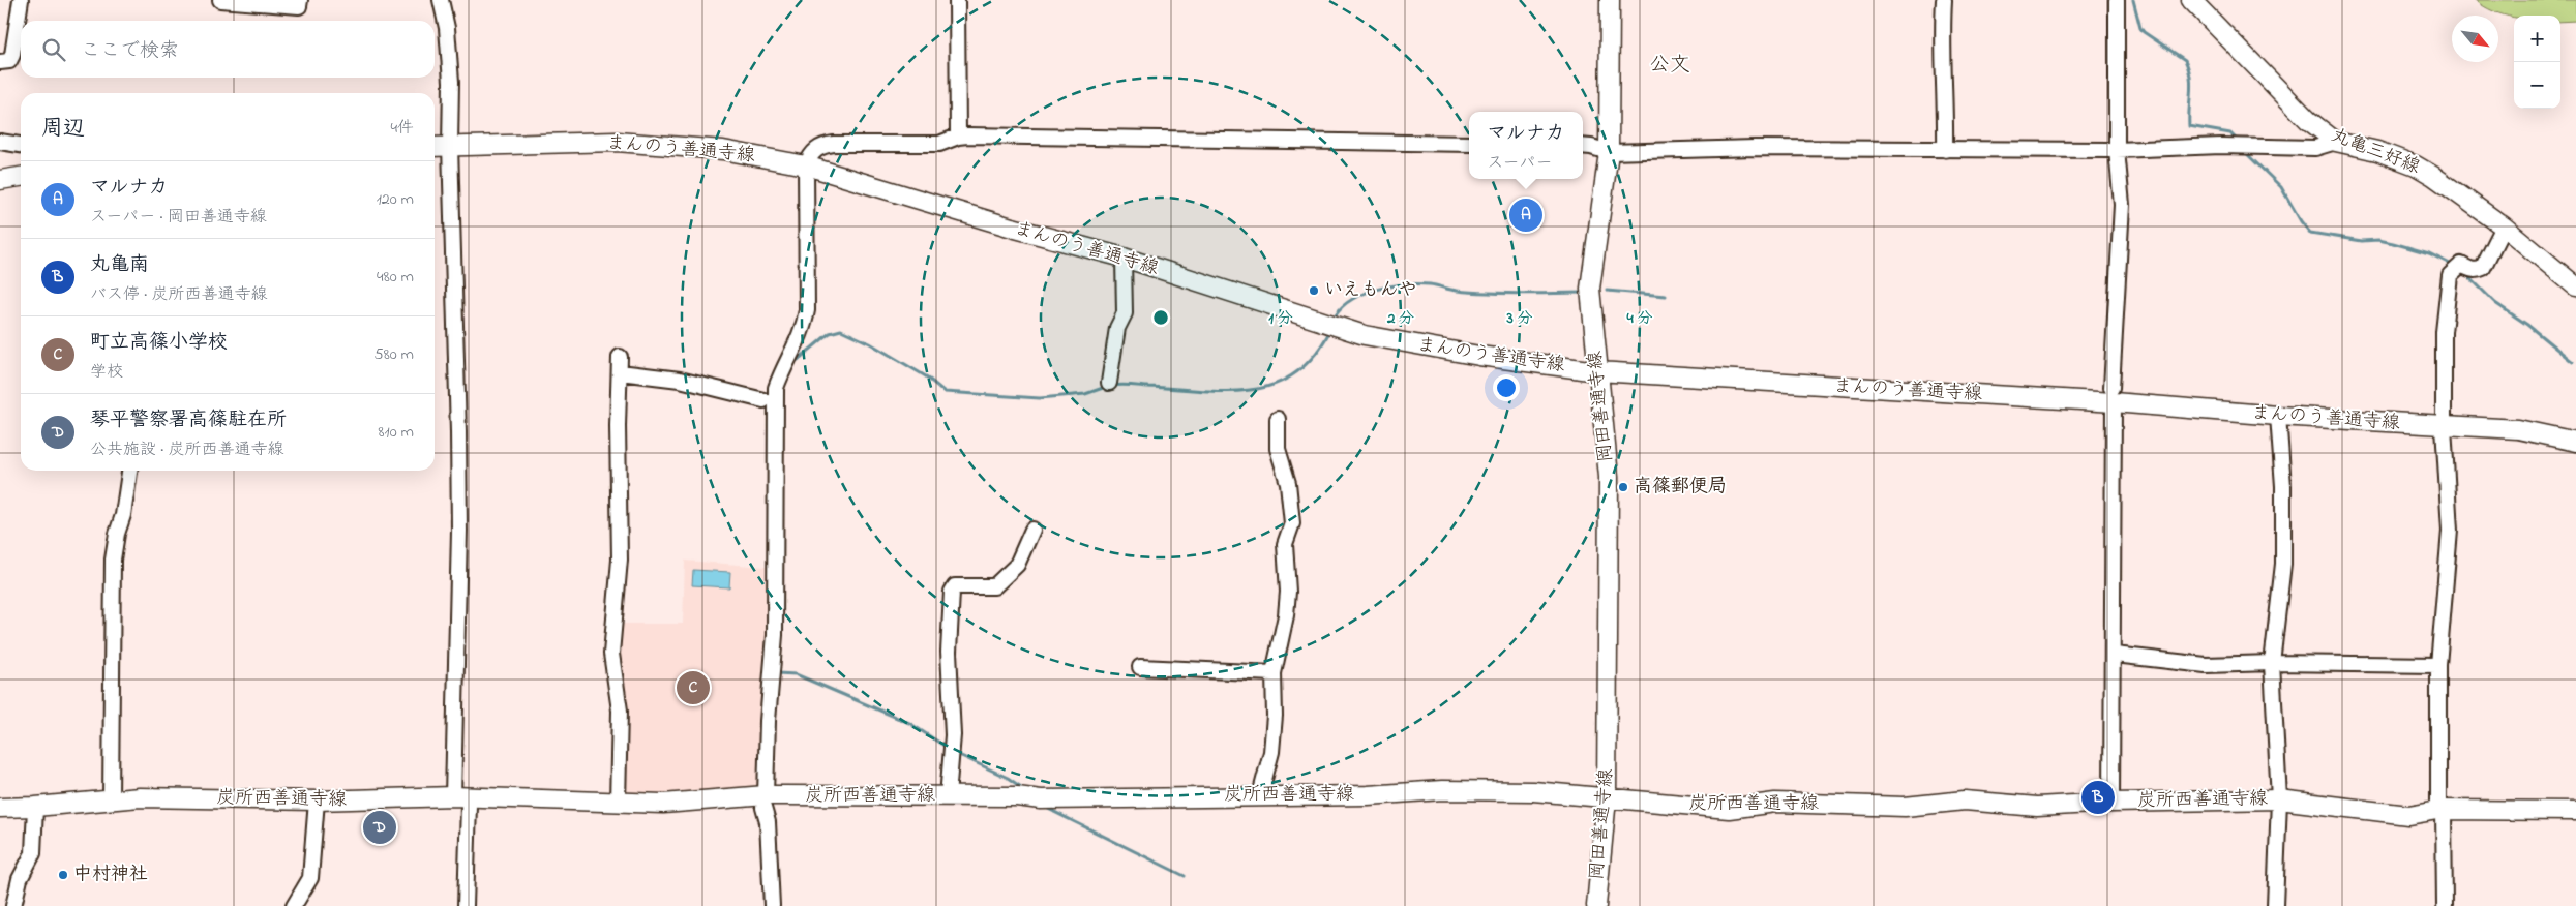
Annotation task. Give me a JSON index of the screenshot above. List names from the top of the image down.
{
  "streets": {
    "main road": [
      "まんのう善通寺線",
      "丸亀三好線",
      "岡田善通寺線",
      "炭所西善通寺線"
    ]
  },
  "crossings": [
    ["まんのう善通寺線", "岡田善通寺線"],
    ["岡田善通寺線", "炭所西善通寺線"]
  ],
  "districts": ["公文"],
  "places": ["いえもんや", "高篠郵便局", "中村神社"],
  "north": "bottom right",
  "page": {
    "map_buttons": ["+", "−"],
    "search": "ここで検索",
    "heading": ["周辺", "4件"],
    "popup": ["マルナカ", "スーパー"],
    "list": [
      {
        "mark": "A",
        "name": "マルナカ",
        "note": "スーパー · 岡田善通寺線",
        "value": "120 m"
      },
      {
        "mark": "B",
        "name": "丸亀南",
        "note": "バス停 · 炭所西善通寺線",
        "value": "480 m"
      },
      {
        "mark": "C",
        "name": "町立高篠小学校",
        "note": "学校",
        "value": "580 m"
      },
      {
        "mark": "D",
        "name": "琴平警察署高篠駐在所",
        "note": "公共施設 · 炭所西善通寺線",
        "value": "810 m"
      }
    ],
    "pins": [
      "A",
      "C",
      "B",
      "D"
    ]
  },
  "rings": [
    "1 分",
    "2 分",
    "3 分",
    "4 分"
  ]
}
